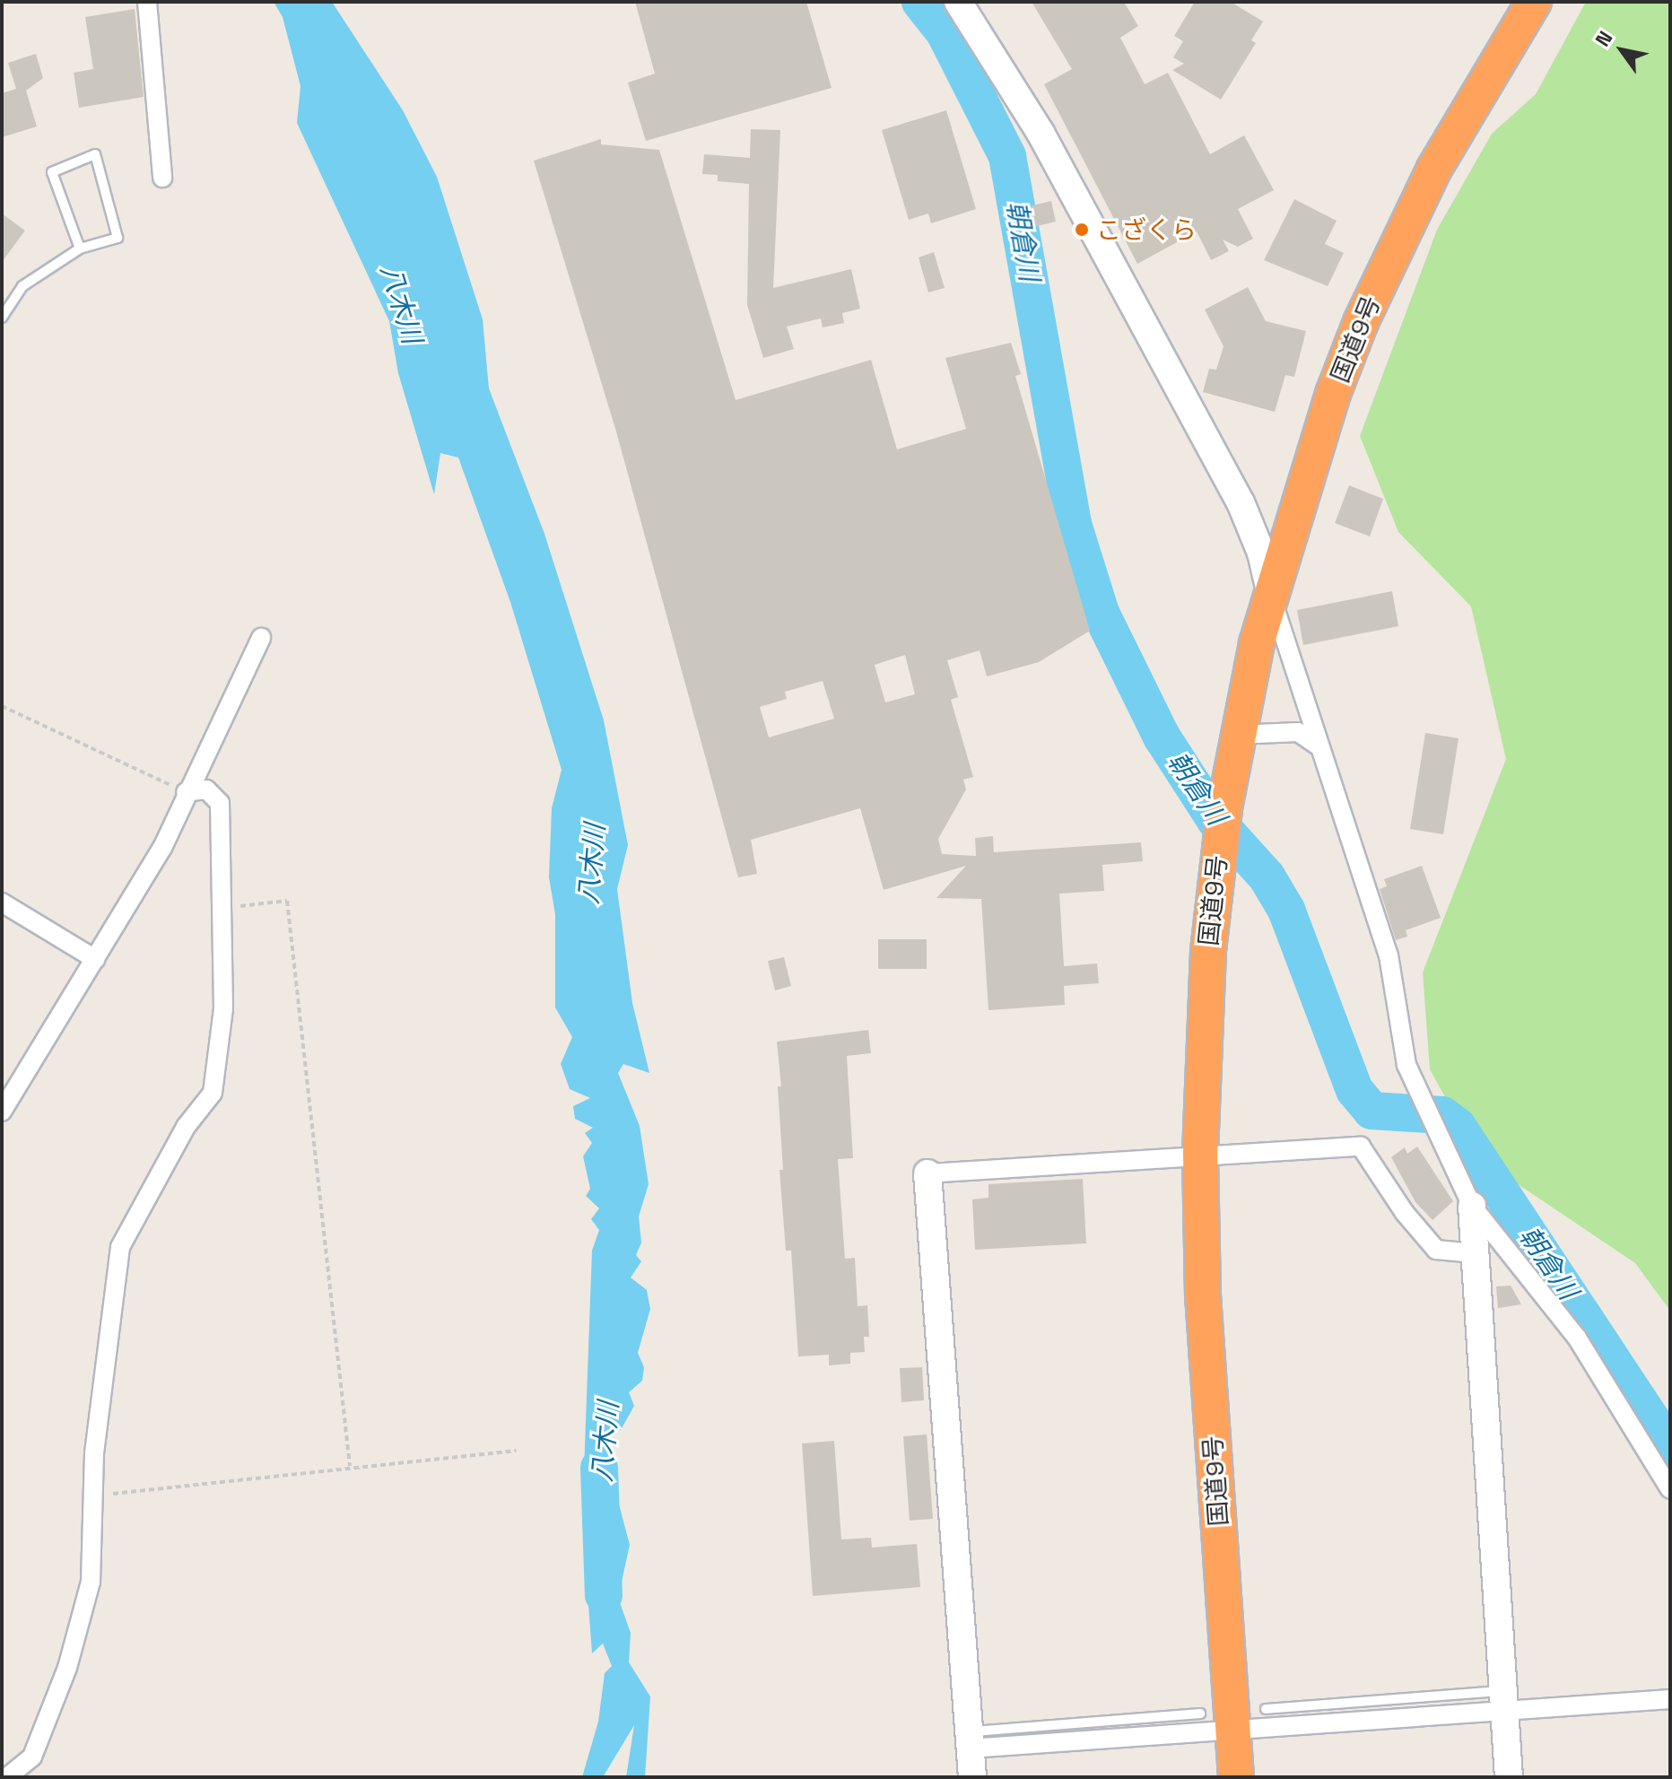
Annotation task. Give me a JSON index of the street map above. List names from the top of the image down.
{
  "streets": {
    "highway": ["国道9号"]
  },
  "water": ["朝倉川", "八木川"],
  "places": ["こざくら"],
  "north": "top left"
}
